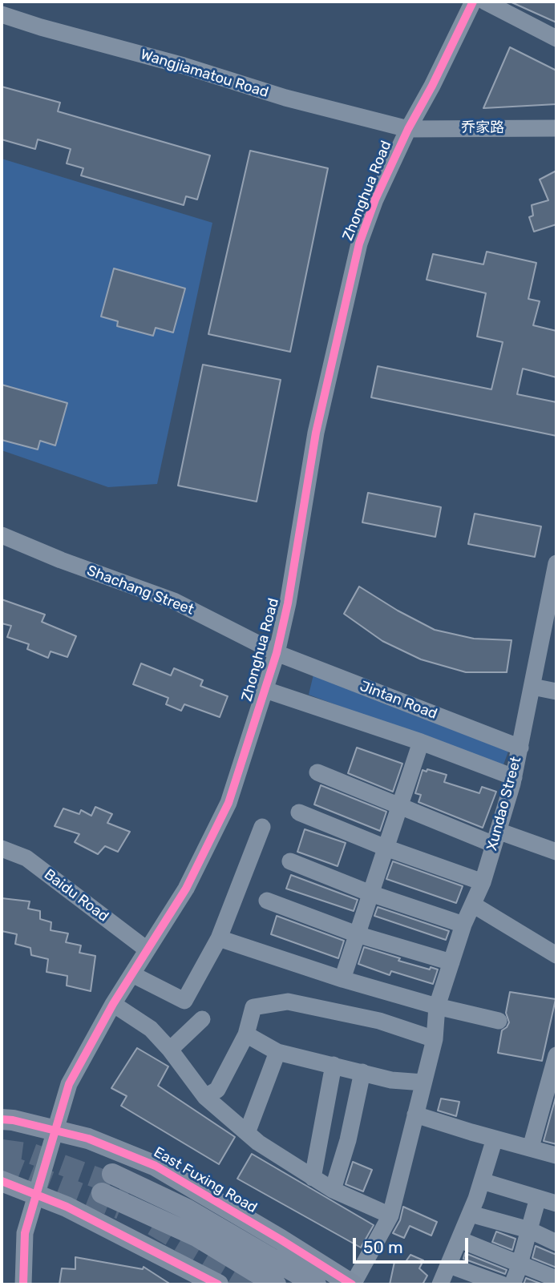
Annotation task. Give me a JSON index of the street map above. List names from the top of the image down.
{
  "streets": {
    "main road": ["East Fuxing Road"],
    "street": [
      "Wangjiamatou Road",
      "乔家路",
      "Zhonghua Road",
      "Shachang Street",
      "Jintan Road",
      "Xundao Street",
      "Baidu Road"
    ]
  },
  "crossings": [
    ["Wangjiamatou Road", "乔家路"],
    ["Wangjiamatou Road", "Zhonghua Road"],
    ["乔家路", "Zhonghua Road"],
    ["Zhonghua Road", "Shachang Street"],
    ["Zhonghua Road", "Jintan Road"],
    ["Zhonghua Road", "Baidu Road"],
    ["Zhonghua Road", "East Fuxing Road"],
    ["Shachang Street", "Jintan Road"],
    ["Jintan Road", "Xundao Street"],
    ["Xundao Street", "East Fuxing Road"]
  ],
  "scale_bar": "50 m"
}
